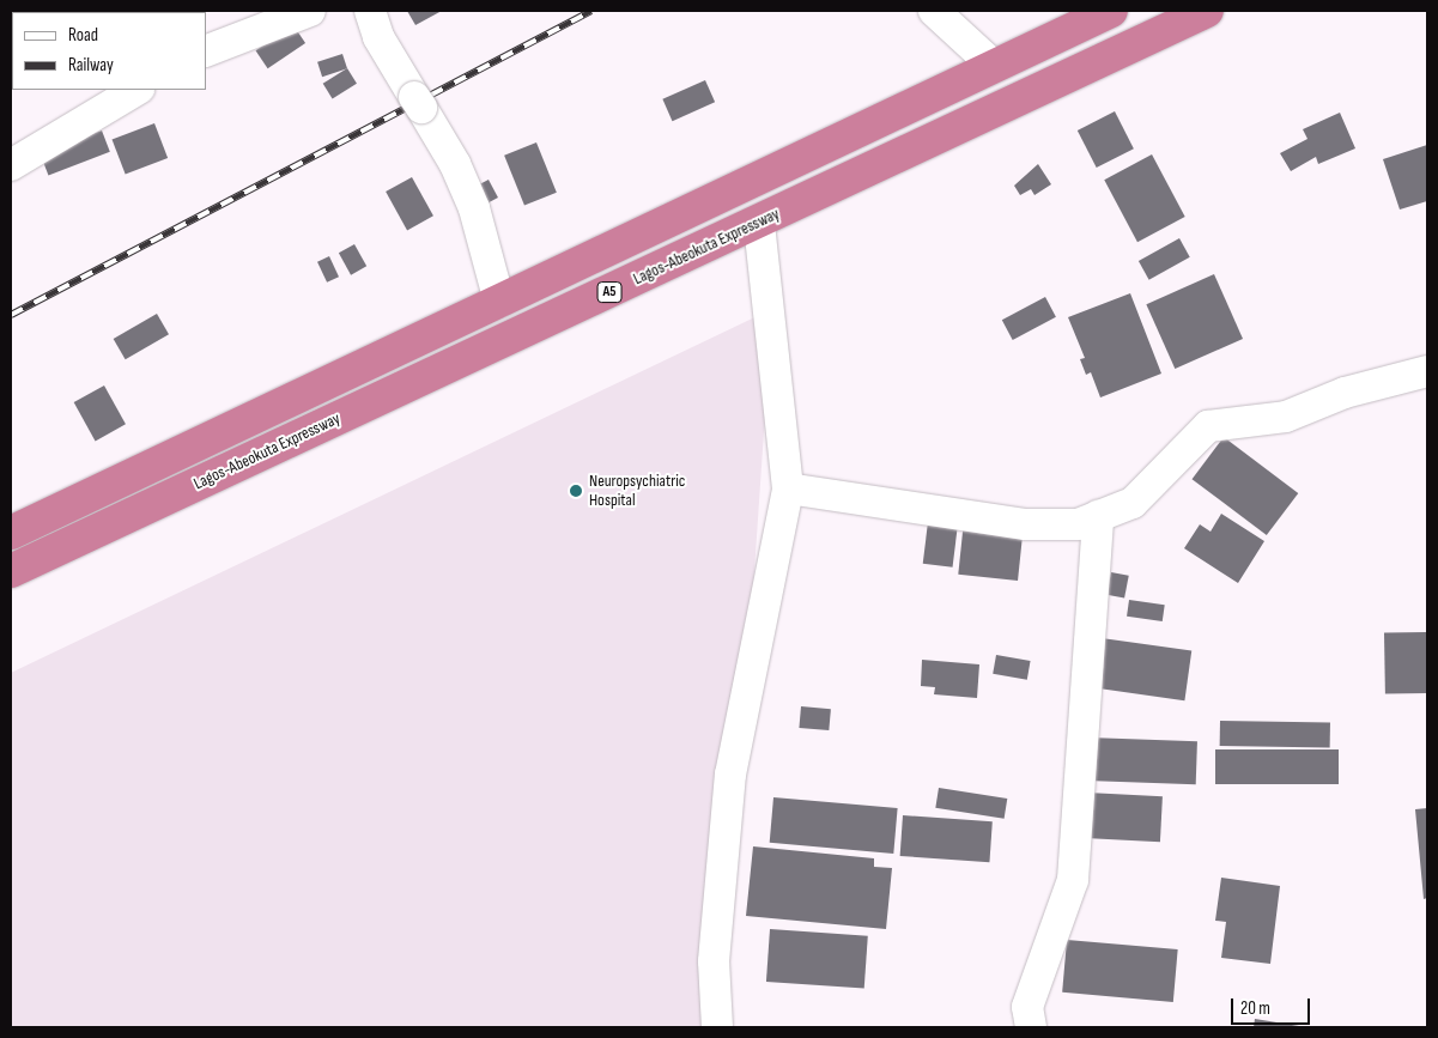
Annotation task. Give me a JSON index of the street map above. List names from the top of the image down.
{
  "streets": {
    "highway": ["Lagos-Abeokuta Expressway", "A5"]
  },
  "places": ["Neuropsychiatric Hospital"],
  "legend": ["Road", "Railway"],
  "scale_bar": "20 m"
}
